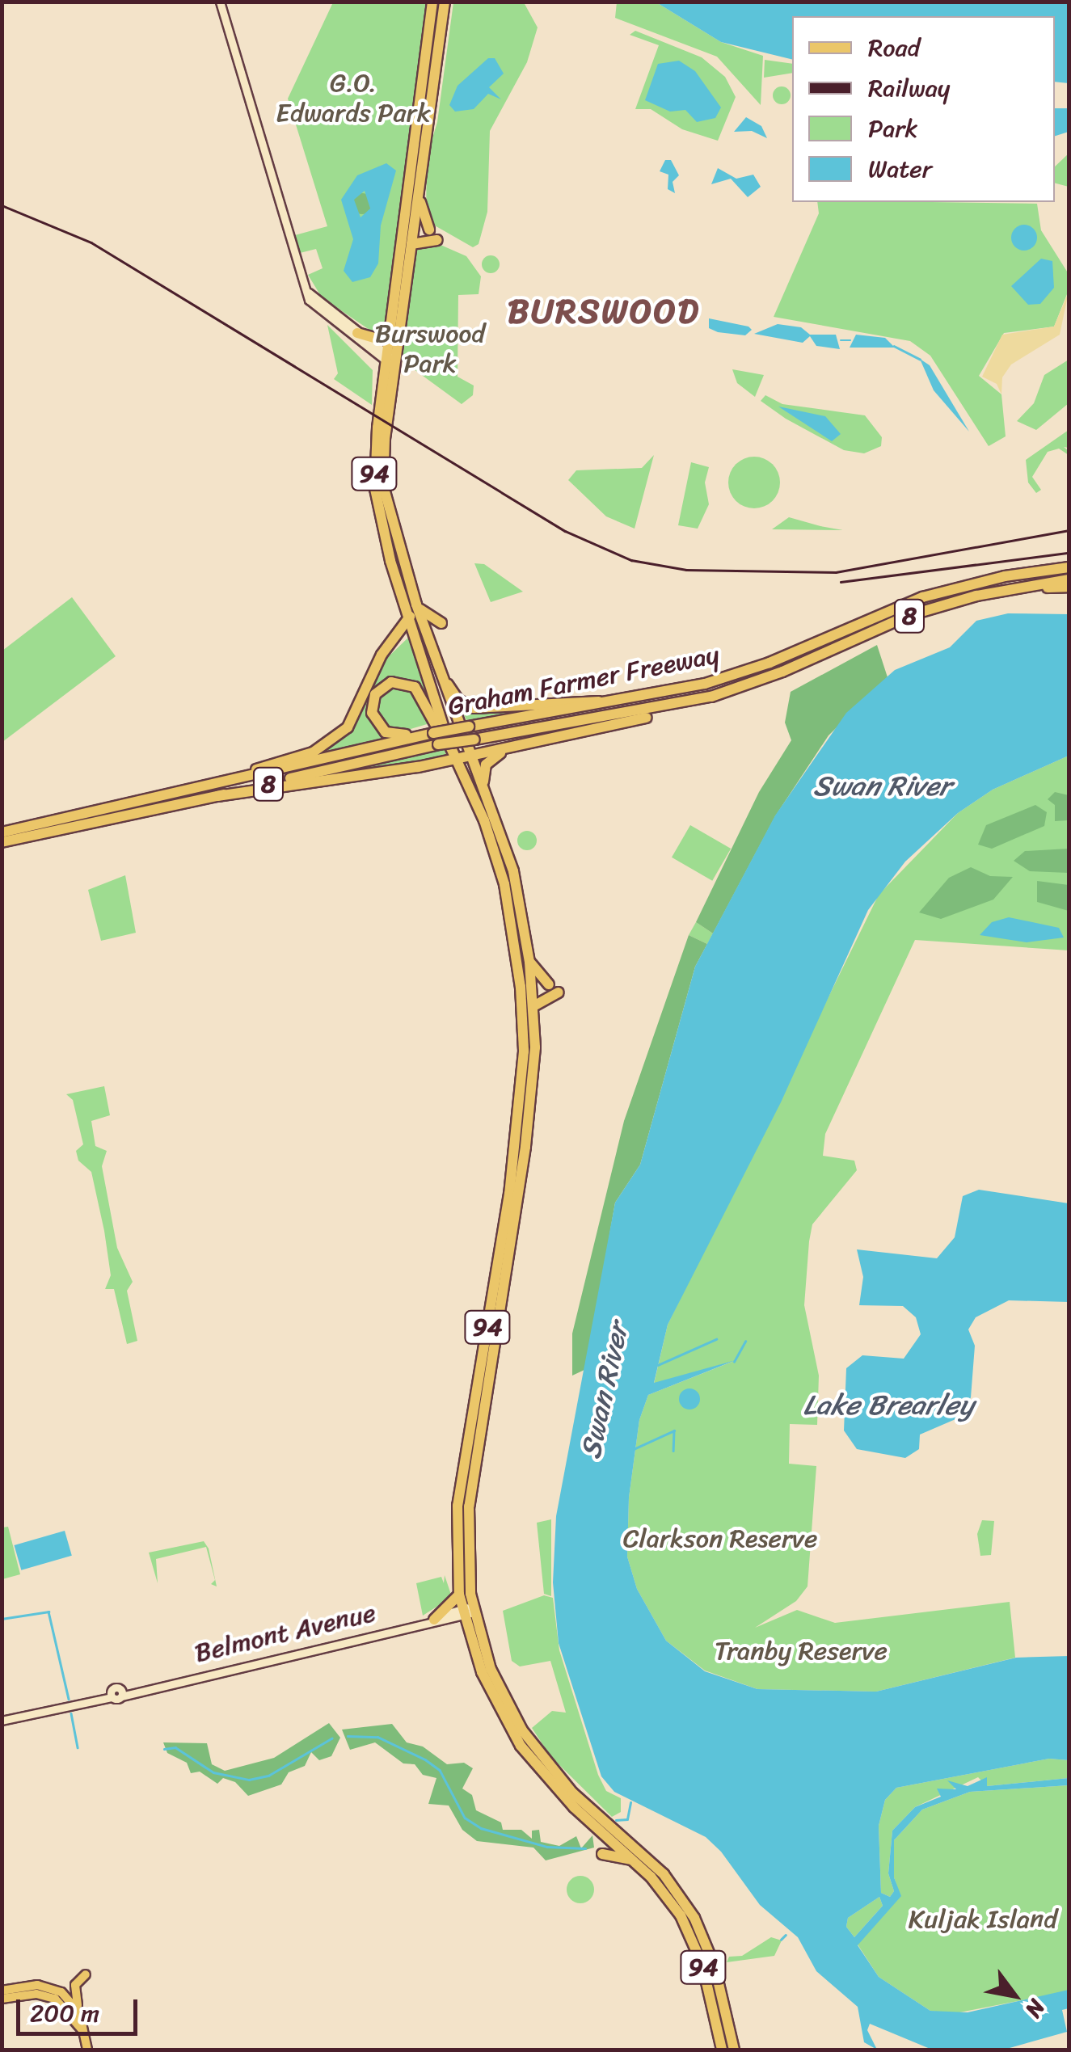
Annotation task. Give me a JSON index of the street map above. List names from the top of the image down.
{
  "streets": {
    "highway": ["94", "8", "Graham Farmer Freeway"],
    "main road": ["Belmont Avenue"]
  },
  "crossings": [
    ["94", "Graham Farmer Freeway"],
    ["94", "Belmont Avenue"],
    ["8", "Graham Farmer Freeway"]
  ],
  "districts": ["BURSWOOD"],
  "water": ["Swan River", "Lake Brearley"],
  "parks": [
    "G.O. Edwards Park",
    "Burswood Park",
    "Clarkson Reserve",
    "Tranby Reserve",
    "Kuljak Island"
  ],
  "legend": [
    "Road",
    "Railway",
    "Park",
    "Water"
  ],
  "scale_bar": "200 m",
  "north": "bottom right"
}
